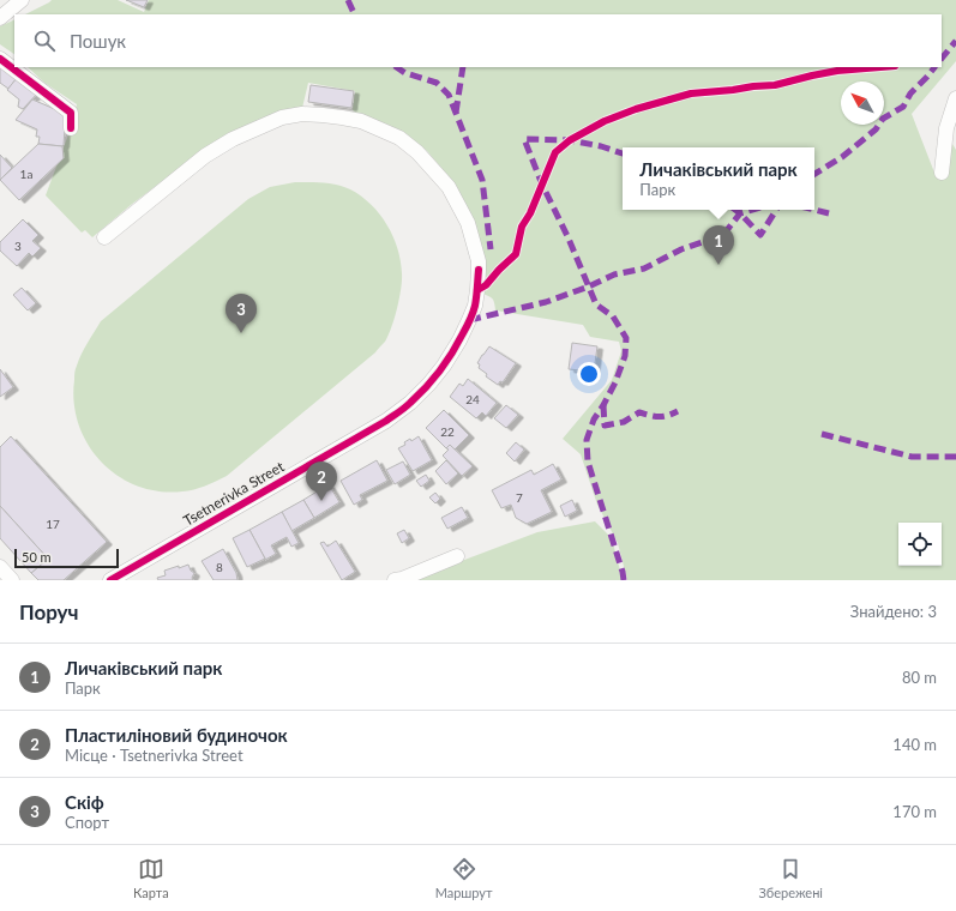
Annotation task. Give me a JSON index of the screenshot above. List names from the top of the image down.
{
  "streets": {
    "street": ["Tsetnerivka Street"]
  },
  "house_numbers": [
    "1а",
    "3",
    "24",
    "22",
    "7",
    "17",
    "8"
  ],
  "scale_bar": "50 m",
  "north": "top left",
  "page": {
    "search": "Пошук",
    "popup": ["Личаківський парк", "Парк"],
    "pins": ["1", "3", "2"],
    "scale": "50 m",
    "heading": ["Поруч", "Знайдено: 3"],
    "list": [
      {
        "mark": "1",
        "name": "Личаківський парк",
        "note": "Парк",
        "value": "80 m"
      },
      {
        "mark": "2",
        "name": "Пластиліновий будиночок",
        "note": "Місце · Tsetnerivka Street",
        "value": "140 m"
      },
      {
        "mark": "3",
        "name": "Скіф",
        "note": "Спорт",
        "value": "170 m"
      }
    ],
    "nav": ["Карта", "Маршрут", "Збережені"]
  }
}
